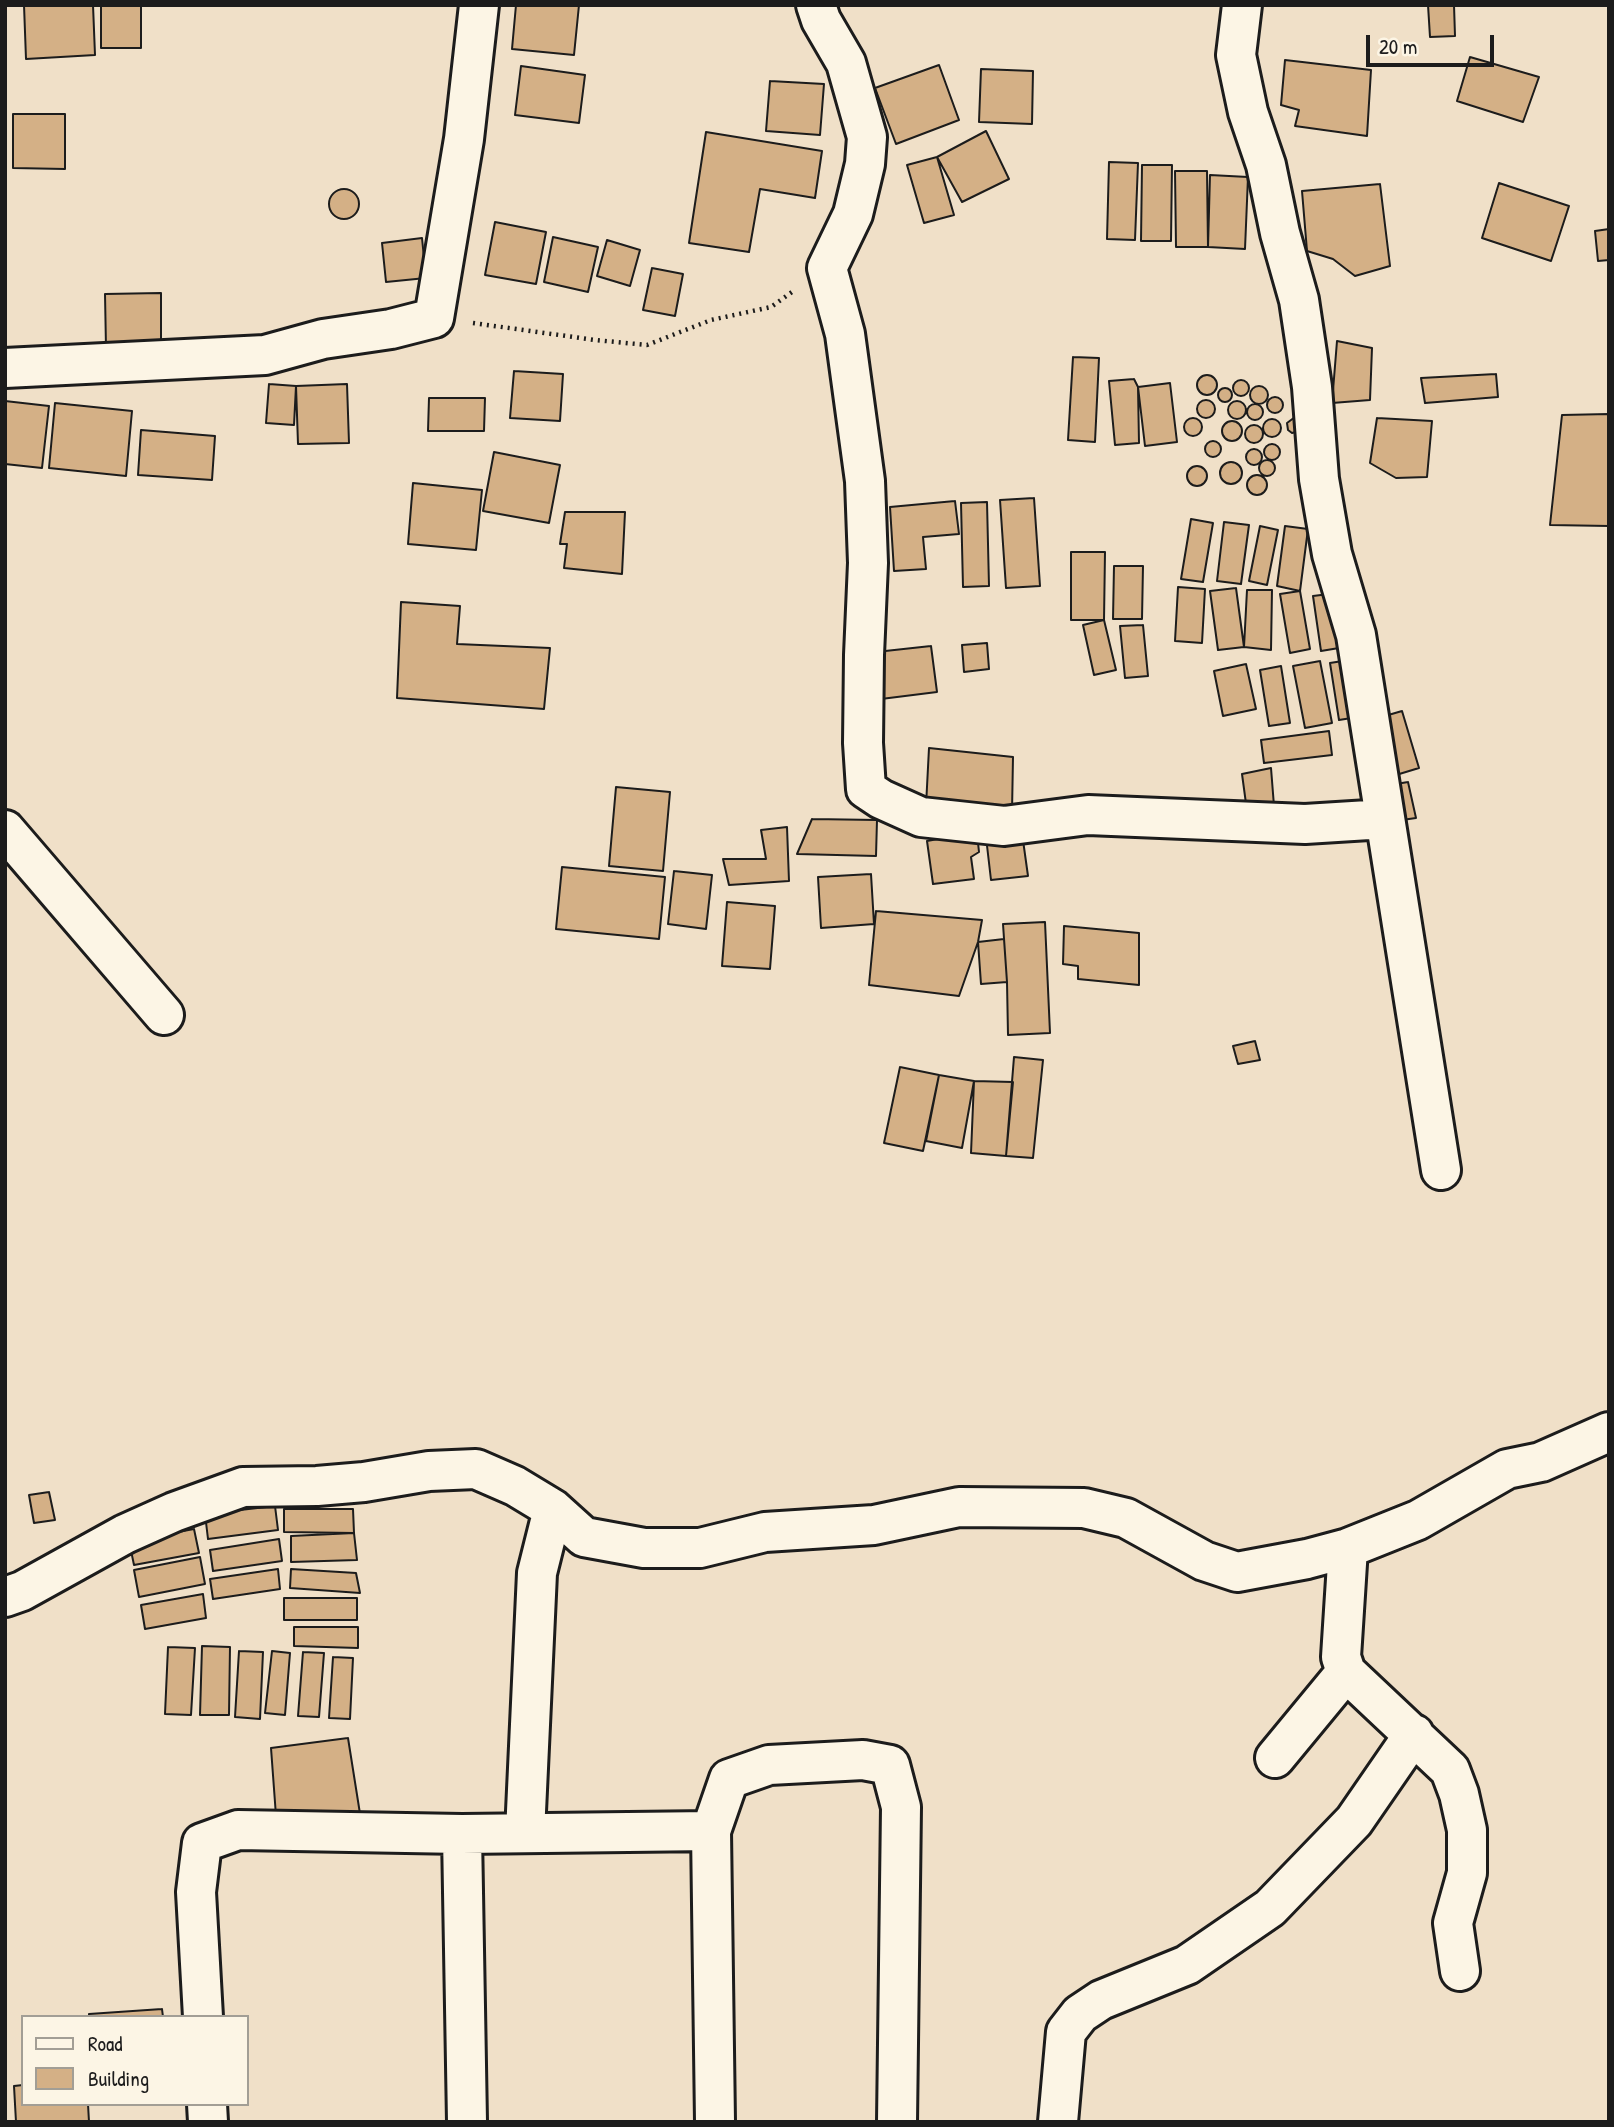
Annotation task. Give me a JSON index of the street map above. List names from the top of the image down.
{
  "legend": ["Road", "Building"],
  "scale_bar": "20 m"
}
